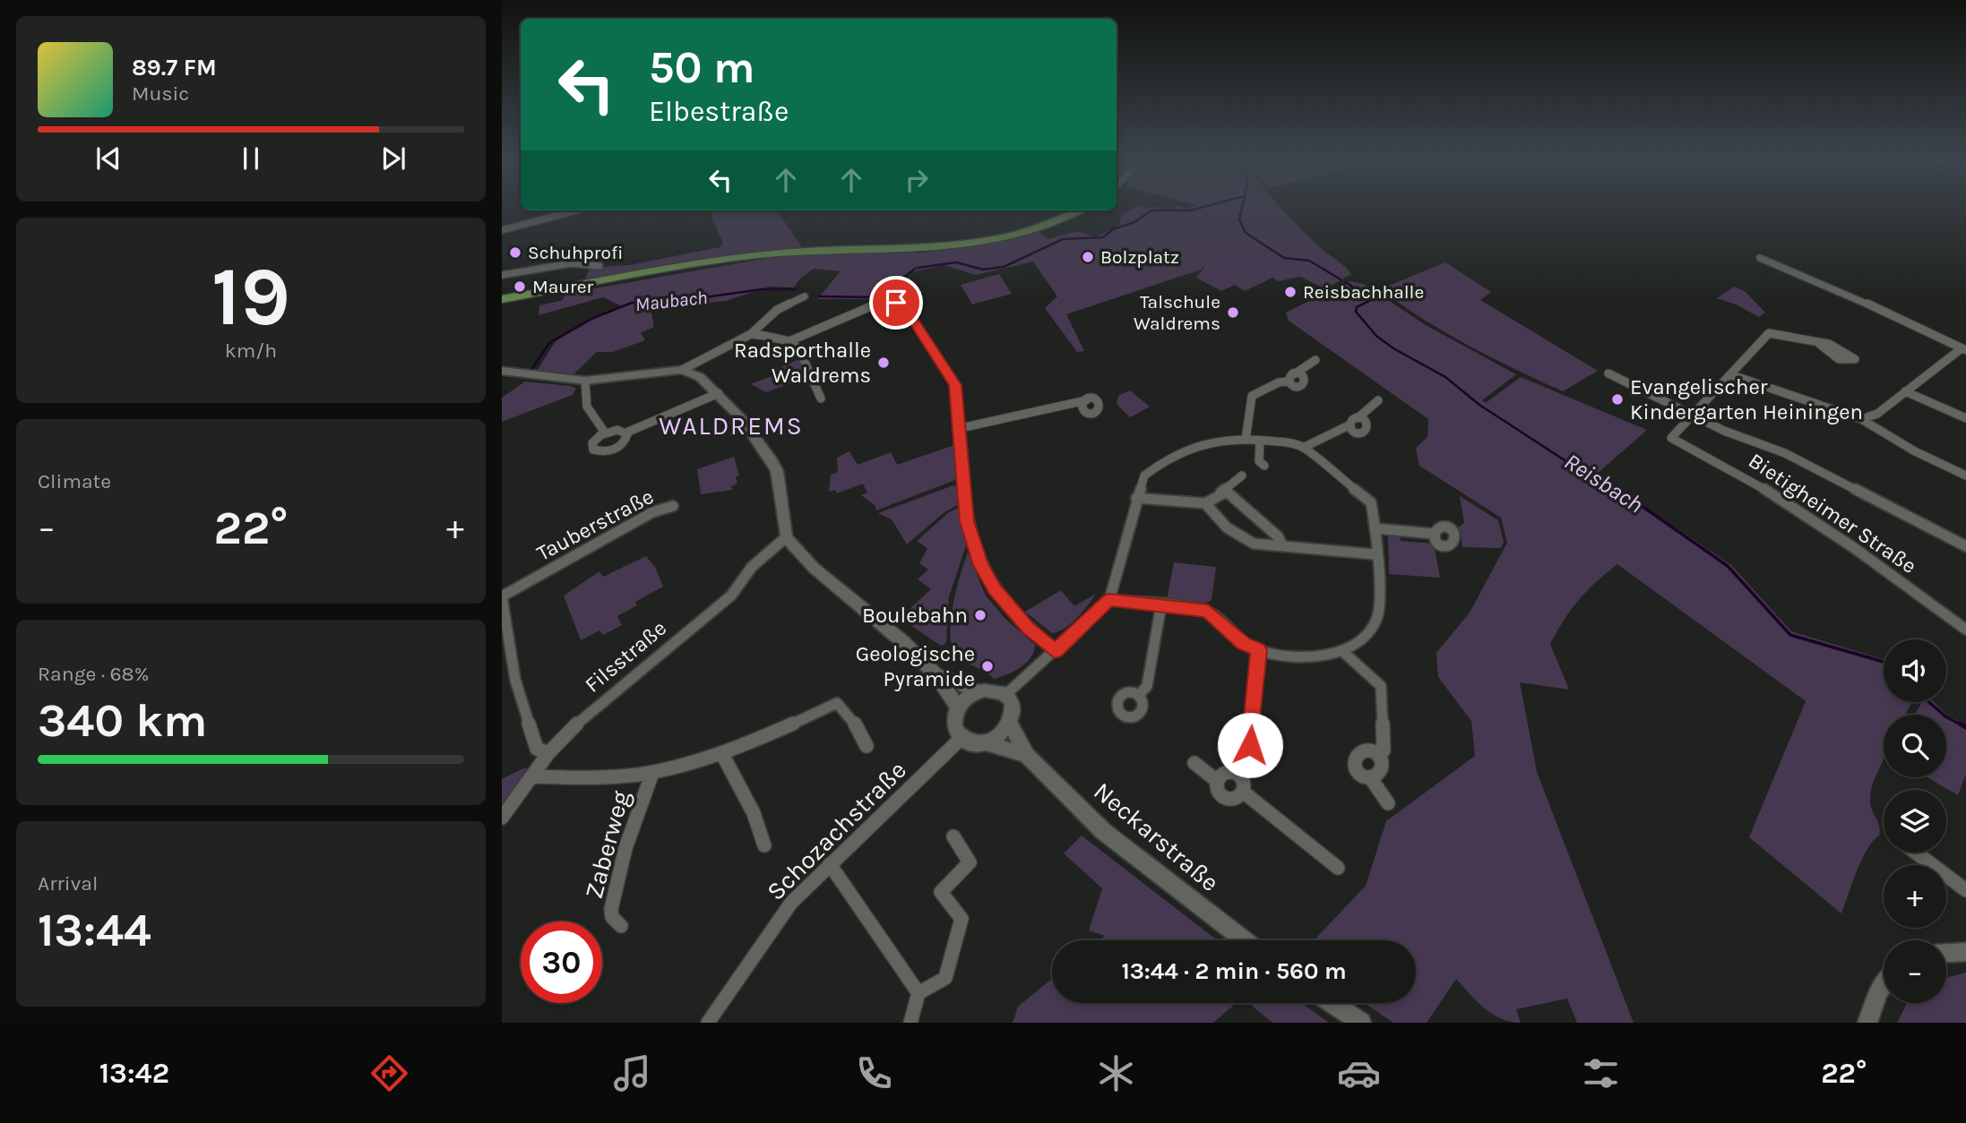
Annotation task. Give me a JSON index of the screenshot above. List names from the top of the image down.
{
  "streets": {
    "street": [
      "Bietigheimer Straße",
      "Tauberstraße",
      "Filsstraße",
      "Schozachstraße",
      "Neckarstraße",
      "Zaberweg"
    ]
  },
  "crossings": [
    ["Schozachstraße", "Neckarstraße"]
  ],
  "districts": ["WALDREMS"],
  "water": ["Maubach", "Reisbach"],
  "places": [
    "Schuhprofi",
    "Bolzplatz",
    "Maurer",
    "Reisbachhalle",
    "Talschule Waldrems",
    "Radsporthalle Waldrems",
    "Evangelischer Kindergarten Heiningen",
    "Boulebahn",
    "Geologische Pyramide"
  ],
  "page": {
    "turn": ["50 m", "Elbestraße"],
    "song": ["89.7 FM", "Music"],
    "tile": [
      ["19", "km/h"],
      "Climate",
      ["Range · 68%", "340 km"],
      ["Arrival", "13:44"]
    ],
    "heat": ["−", "22°", "+"],
    "map_buttons": ["+", "−"],
    "limit": "30",
    "trip": "13:44 · 2 min · 560 m",
    "tabs": ["13:42", "22°"]
  }
}
